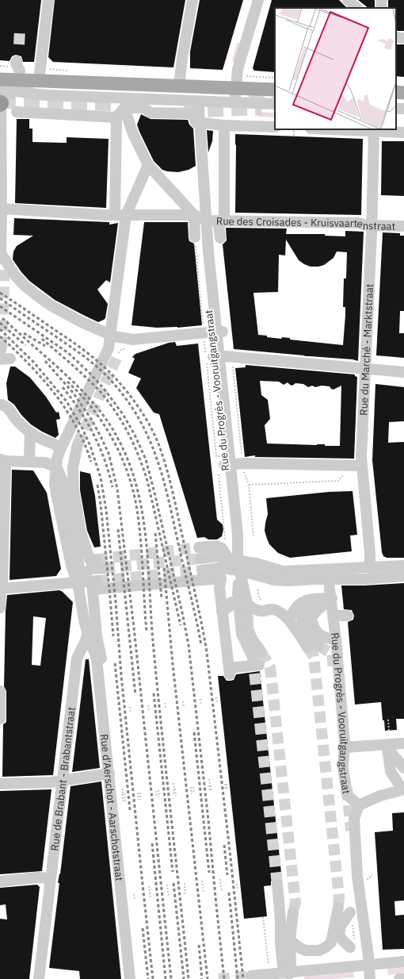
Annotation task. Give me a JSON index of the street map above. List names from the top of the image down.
{
  "streets": {
    "street": [
      "Rue des Croisades - Kruisvaartenstraat",
      "Rue du Marché - Marktstraat",
      "Rue du Progrès - Vooruitgangstraat",
      "Rue de Brabant - Brabantstraat",
      "Rue d'Aerschot - Aarschotstraat"
    ]
  },
  "crossings": [
    ["Rue des Croisades - Kruisvaartenstraat", "Rue du Marché - Marktstraat"],
    ["Rue des Croisades - Kruisvaartenstraat", "Rue du Progrès - Vooruitgangstraat"],
    ["Rue de Brabant - Brabantstraat", "Rue d'Aerschot - Aarschotstraat"]
  ]
}
